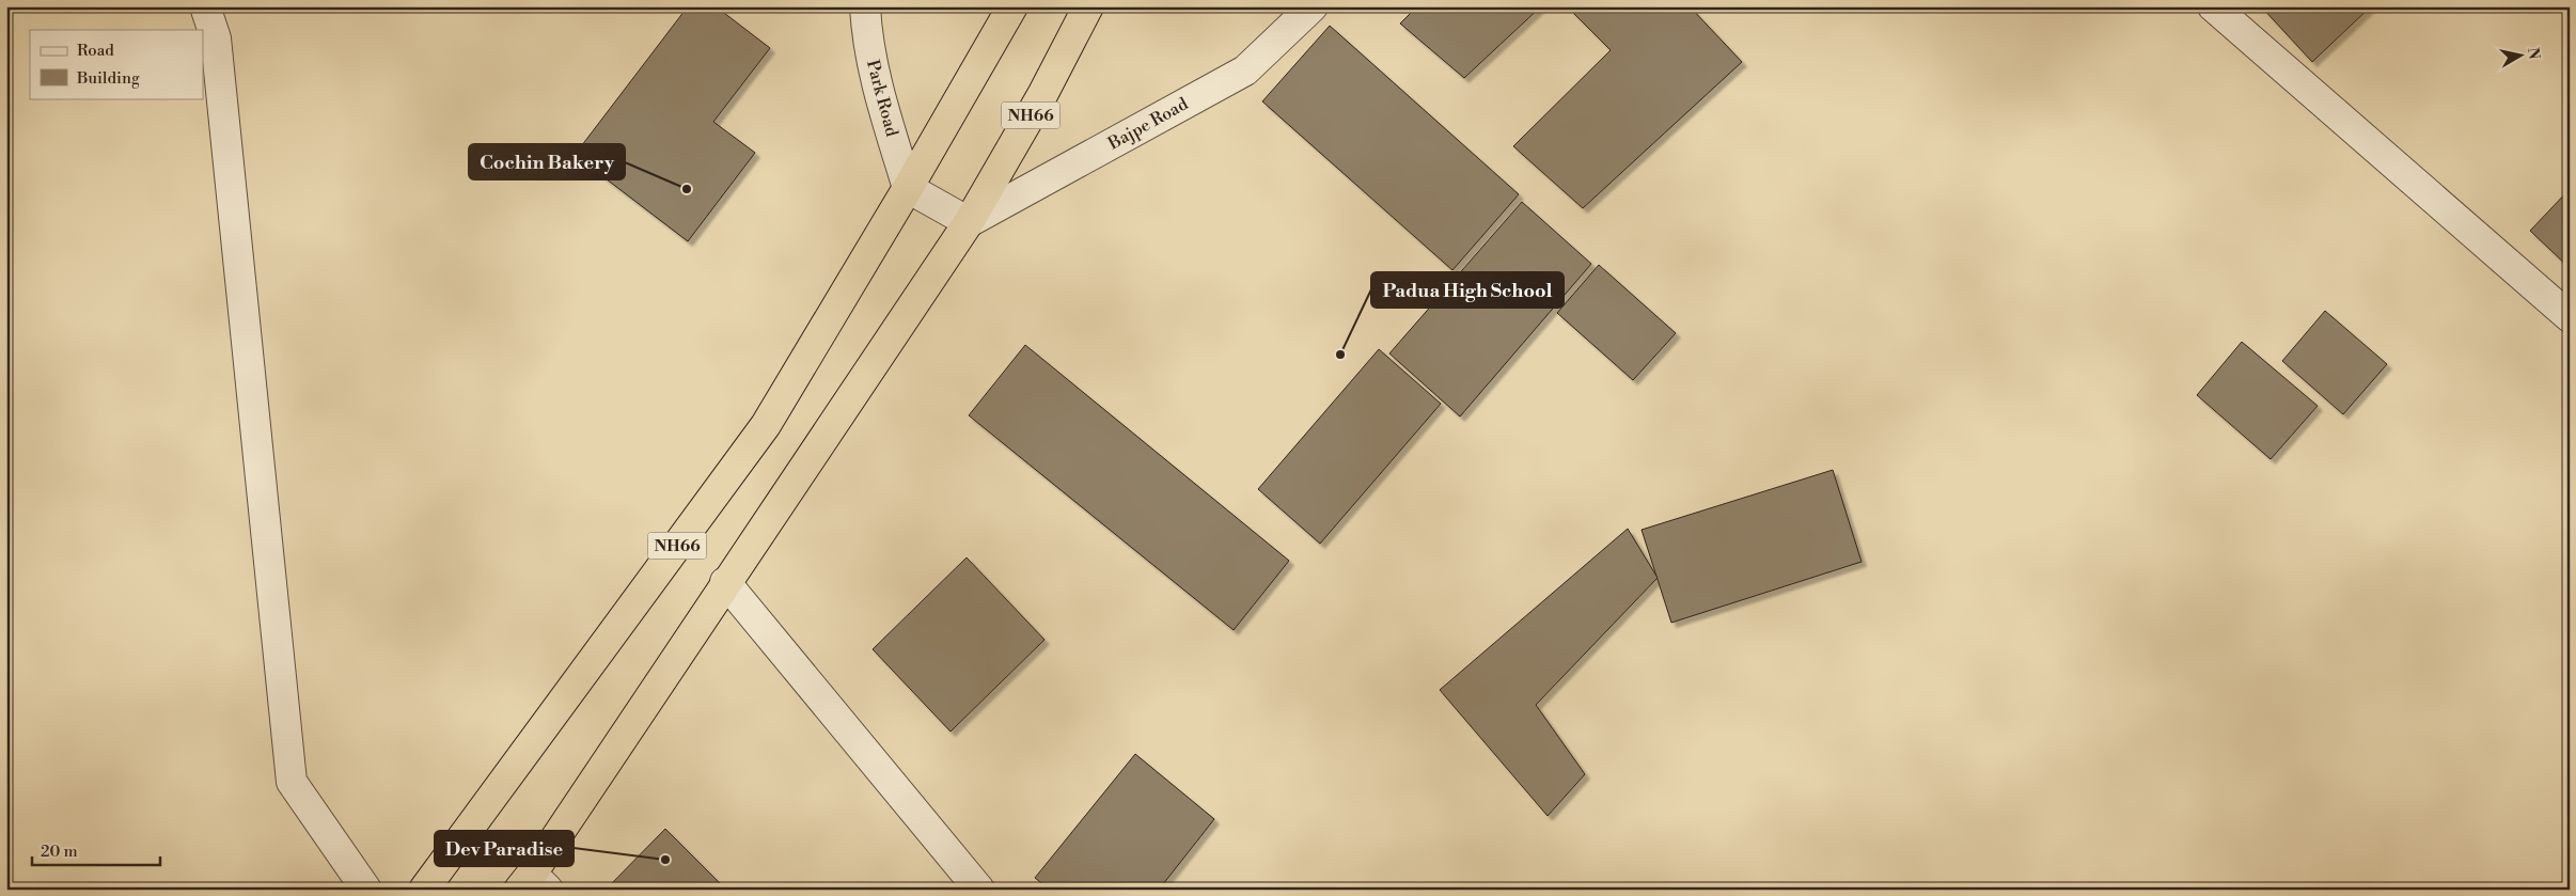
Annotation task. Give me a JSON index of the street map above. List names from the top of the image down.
{
  "streets": {
    "highway": ["NH66"],
    "street": ["Park Road", "Bajpe Road"]
  },
  "crossings": [
    ["Park Road", "NH66"],
    ["NH66", "Bajpe Road"]
  ],
  "places": ["Cochin Bakery", "Padua High School", "Dev Paradise"],
  "legend": ["Road", "Building"],
  "scale_bar": "20 m",
  "north": "right"
}
